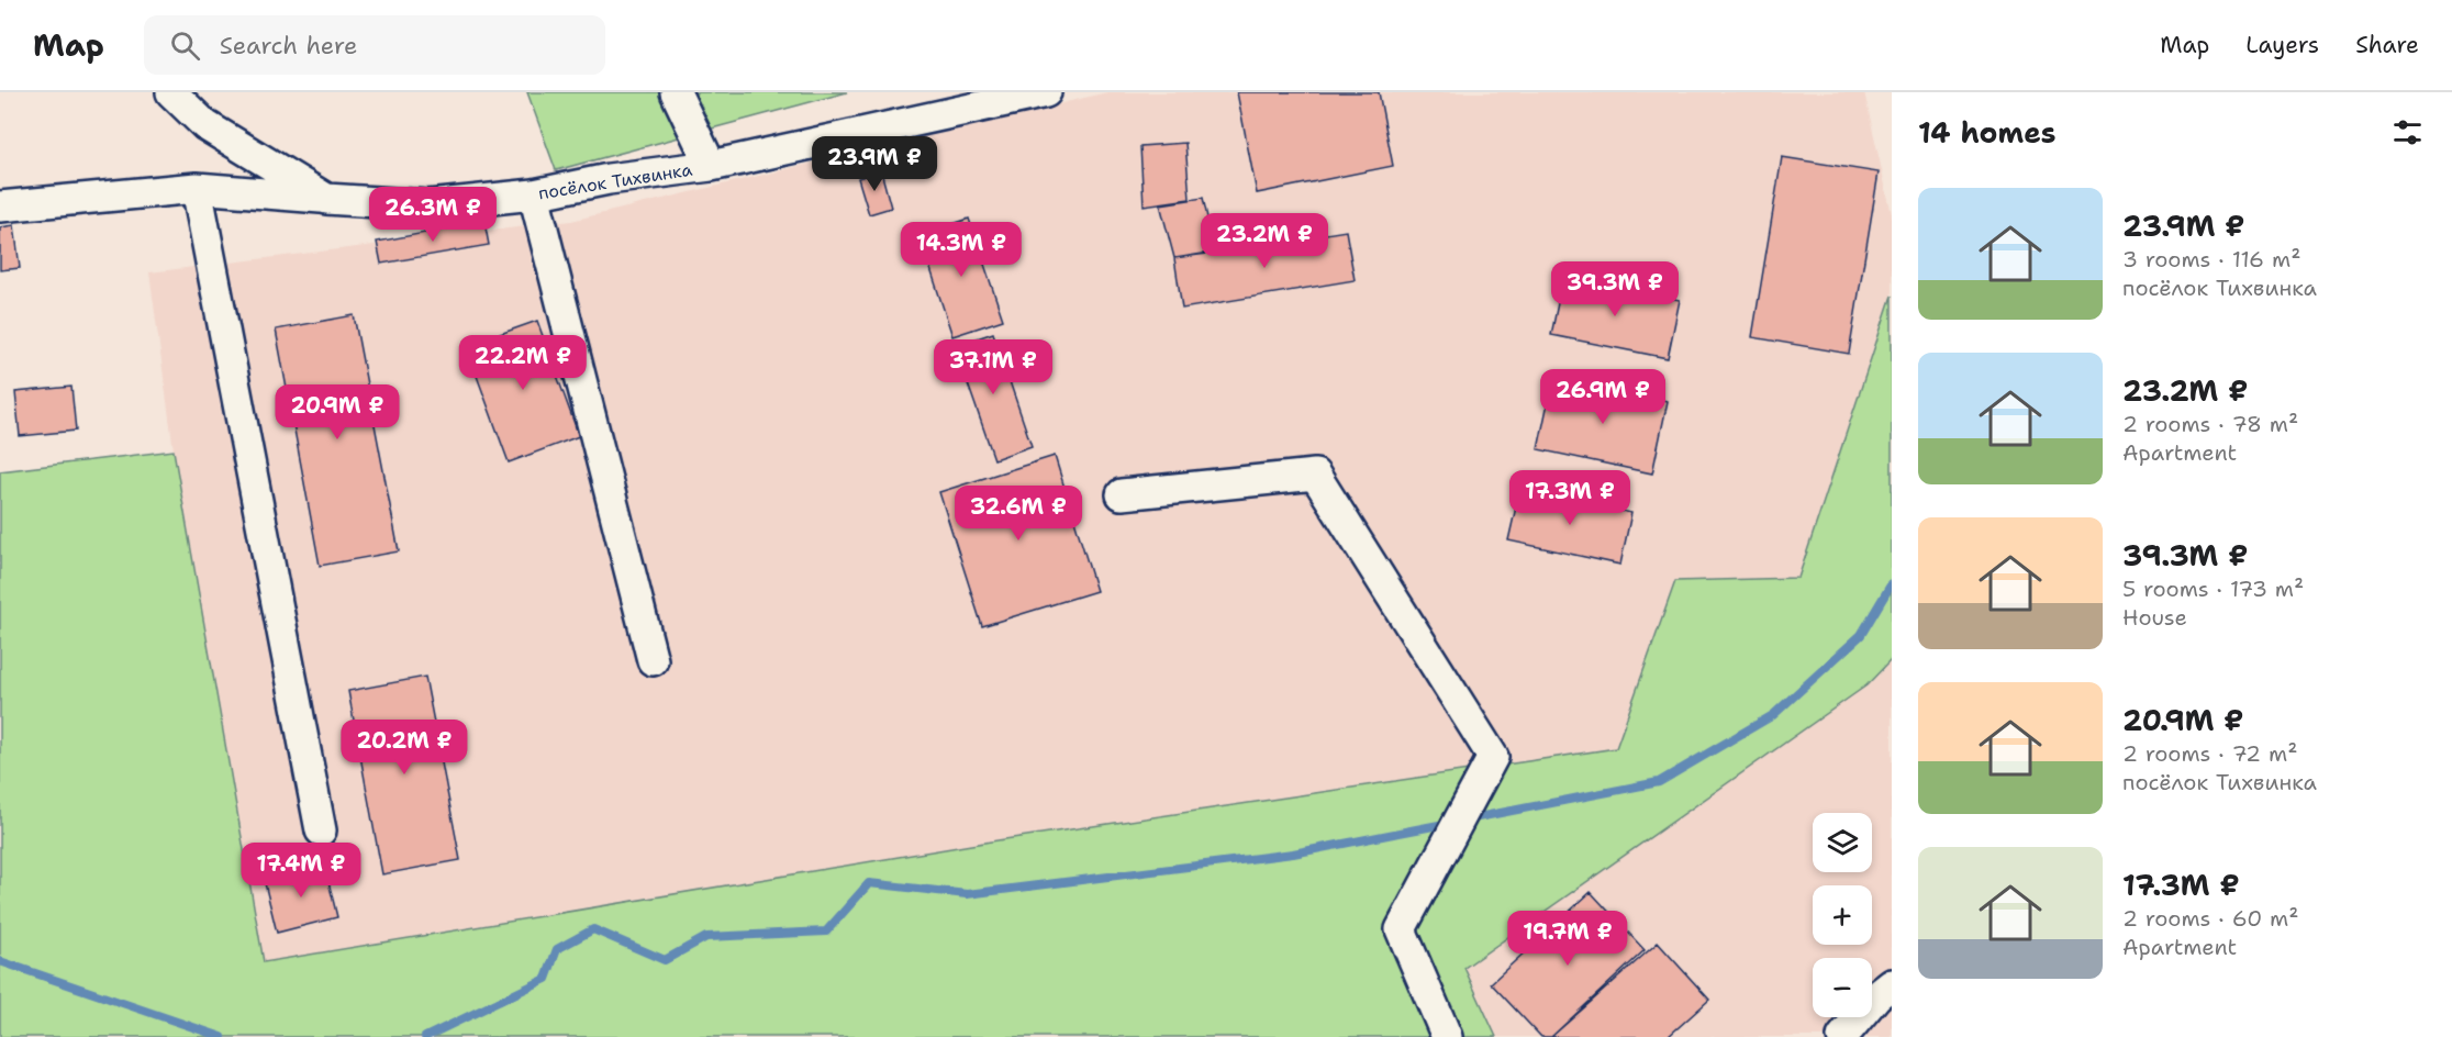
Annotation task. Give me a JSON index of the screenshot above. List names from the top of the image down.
{
  "streets": {
    "street": ["посёлок Тихвинка"]
  },
  "page": {
    "header": "Map",
    "search": "Search here",
    "nav": ["Map", "Layers", "Share"],
    "heading": "14 homes",
    "price": [
      "23.9M ₽",
      "26.3M ₽",
      "23.2M ₽",
      "14.3M ₽",
      "39.3M ₽",
      "22.2M ₽",
      "37.1M ₽",
      "26.9M ₽",
      "20.9M ₽",
      "17.3M ₽",
      "32.6M ₽",
      "20.2M ₽",
      "17.4M ₽",
      "19.7M ₽"
    ],
    "list": [
      {
        "name": "23.9M ₽",
        "note": "3 rooms · 116 m² · посёлок Тихвинка"
      },
      {
        "name": "23.2M ₽",
        "note": "2 rooms · 78 m² · Apartment"
      },
      {
        "name": "39.3M ₽",
        "note": "5 rooms · 173 m² · House"
      },
      {
        "name": "20.9M ₽",
        "note": "2 rooms · 72 m² · посёлок Тихвинка"
      },
      {
        "name": "17.3M ₽",
        "note": "2 rooms · 60 m² · Apartment"
      }
    ],
    "map_buttons": ["+", "−"]
  }
}
